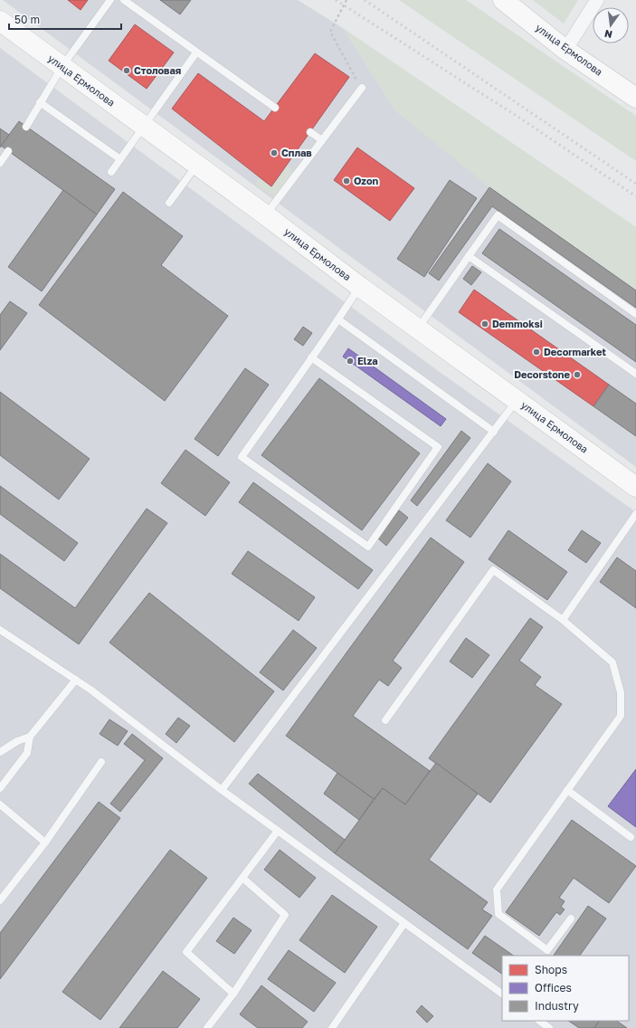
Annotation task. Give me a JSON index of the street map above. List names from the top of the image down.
{
  "streets": {
    "main road": ["улица Ермолова"]
  },
  "places": [
    "Столовая",
    "Сплав",
    "Ozon",
    "Demmoksi",
    "Decormarket",
    "Elza",
    "Decorstone"
  ],
  "legend": ["Shops", "Offices", "Industry"],
  "scale_bar": "50 m",
  "north": "bottom"
}
